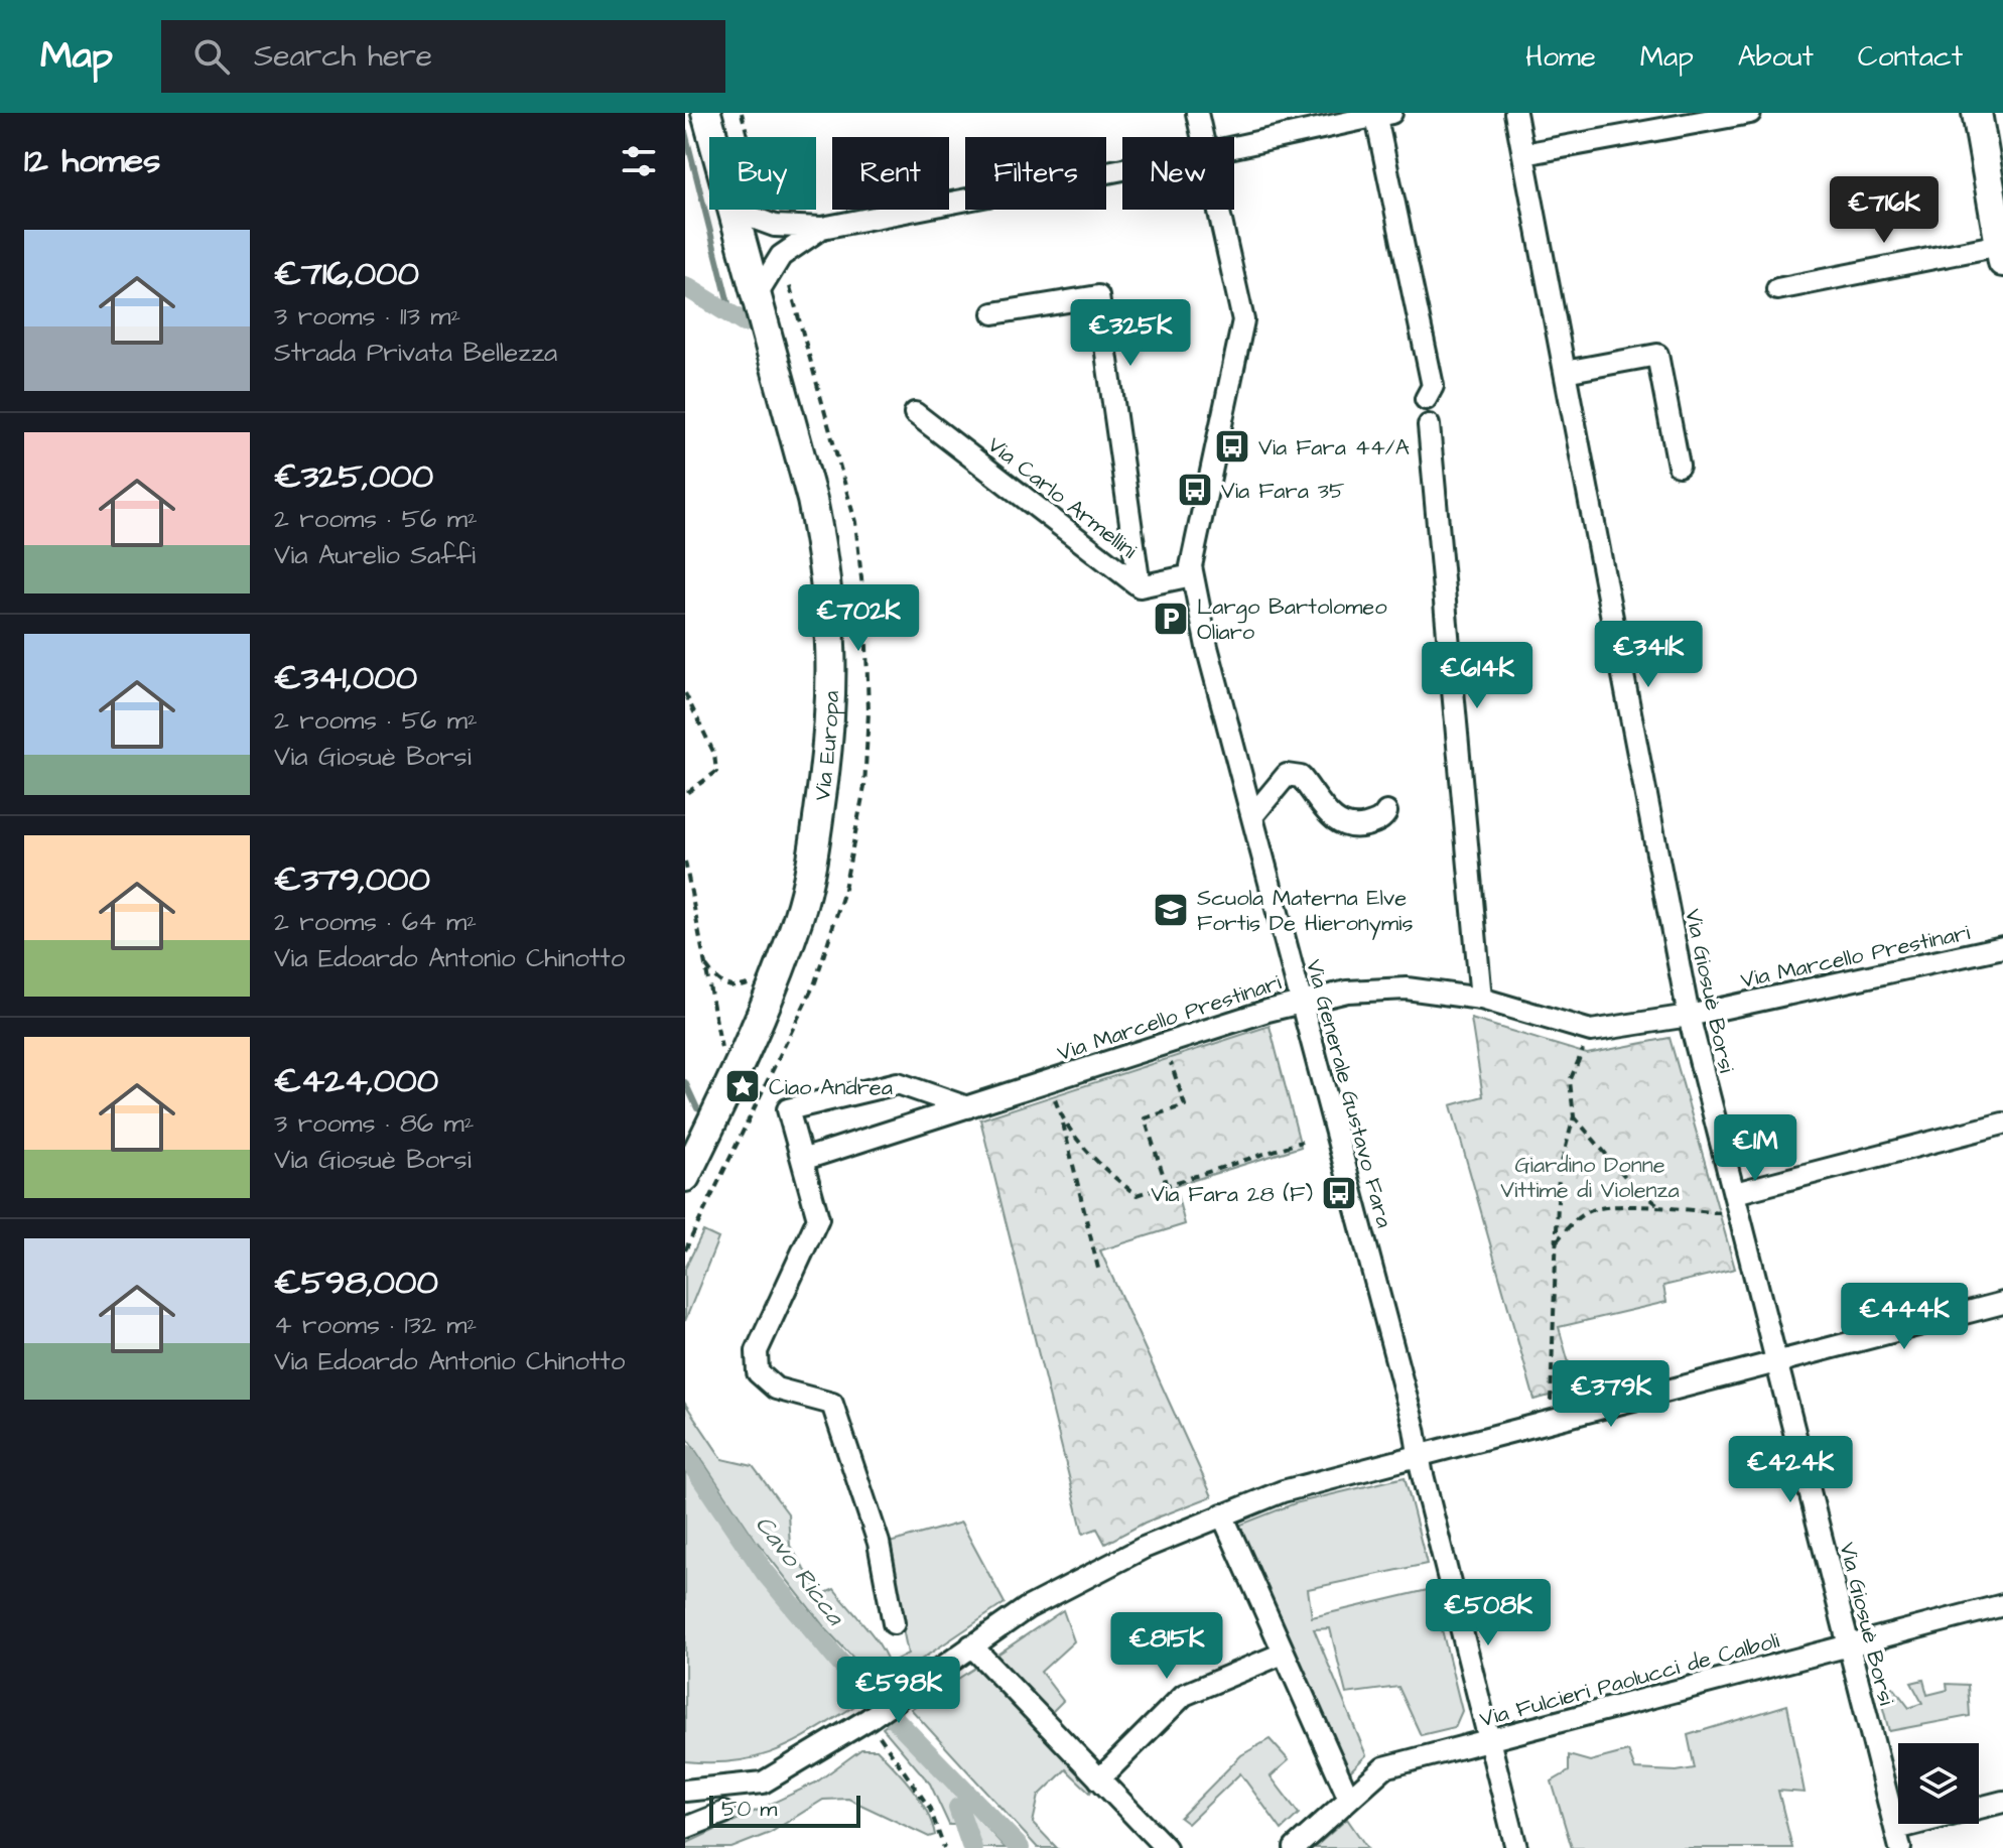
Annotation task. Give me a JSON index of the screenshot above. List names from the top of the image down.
{
  "streets": {
    "main road": ["Via Europa"],
    "street": [
      "Via Carlo Armellini",
      "Via Marcello Prestinari",
      "Via Giosuè Borsi",
      "Via Generale Gustavo Fara",
      "Via Fulcieri Paolucci de Calboli"
    ]
  },
  "crossings": [
    ["Via Carlo Armellini", "Via Generale Gustavo Fara"],
    ["Via Marcello Prestinari", "Via Giosuè Borsi"],
    ["Via Marcello Prestinari", "Via Generale Gustavo Fara"],
    ["Via Giosuè Borsi", "Via Fulcieri Paolucci de Calboli"],
    ["Via Generale Gustavo Fara", "Via Fulcieri Paolucci de Calboli"]
  ],
  "water": ["Cavo Ricca"],
  "parks": ["Giardino Donne Vittime di Violenza"],
  "places": {
    "bus stop": ["Via Fara 44/A", "Via Fara 35", "Via Fara 28 (F)"],
    "parking": ["Largo Bartolomeo Oliaro"],
    "school or university": ["Scuola Materna Elve Fortis De Hieronymis"],
    "place": ["Ciao Andrea"]
  },
  "scale_bar": "50 m",
  "page": {
    "header": "Map",
    "search": "Search here",
    "nav": [
      "Home",
      "Map",
      "About",
      "Contact"
    ],
    "heading": "12 homes",
    "chip": [
      "Buy",
      "Rent",
      "Filters",
      "New"
    ],
    "price": [
      "€716K",
      "€325K",
      "€702K",
      "€341K",
      "€614K",
      "€1M",
      "€444K",
      "€379K",
      "€424K",
      "€508K",
      "€815K",
      "€598K"
    ],
    "list": [
      {
        "name": "€716,000",
        "note": "3 rooms · 113 m² · Strada Privata Bellezza"
      },
      {
        "name": "€325,000",
        "note": "2 rooms · 56 m² · Via Aurelio Saffi"
      },
      {
        "name": "€341,000",
        "note": "2 rooms · 56 m² · Via Giosuè Borsi"
      },
      {
        "name": "€379,000",
        "note": "2 rooms · 64 m² · Via Edoardo Antonio Chinotto"
      },
      {
        "name": "€424,000",
        "note": "3 rooms · 86 m² · Via Giosuè Borsi"
      },
      {
        "name": "€598,000",
        "note": "4 rooms · 132 m² · Via Edoardo Antonio Chinotto"
      }
    ],
    "scale": "50 m"
  }
}
